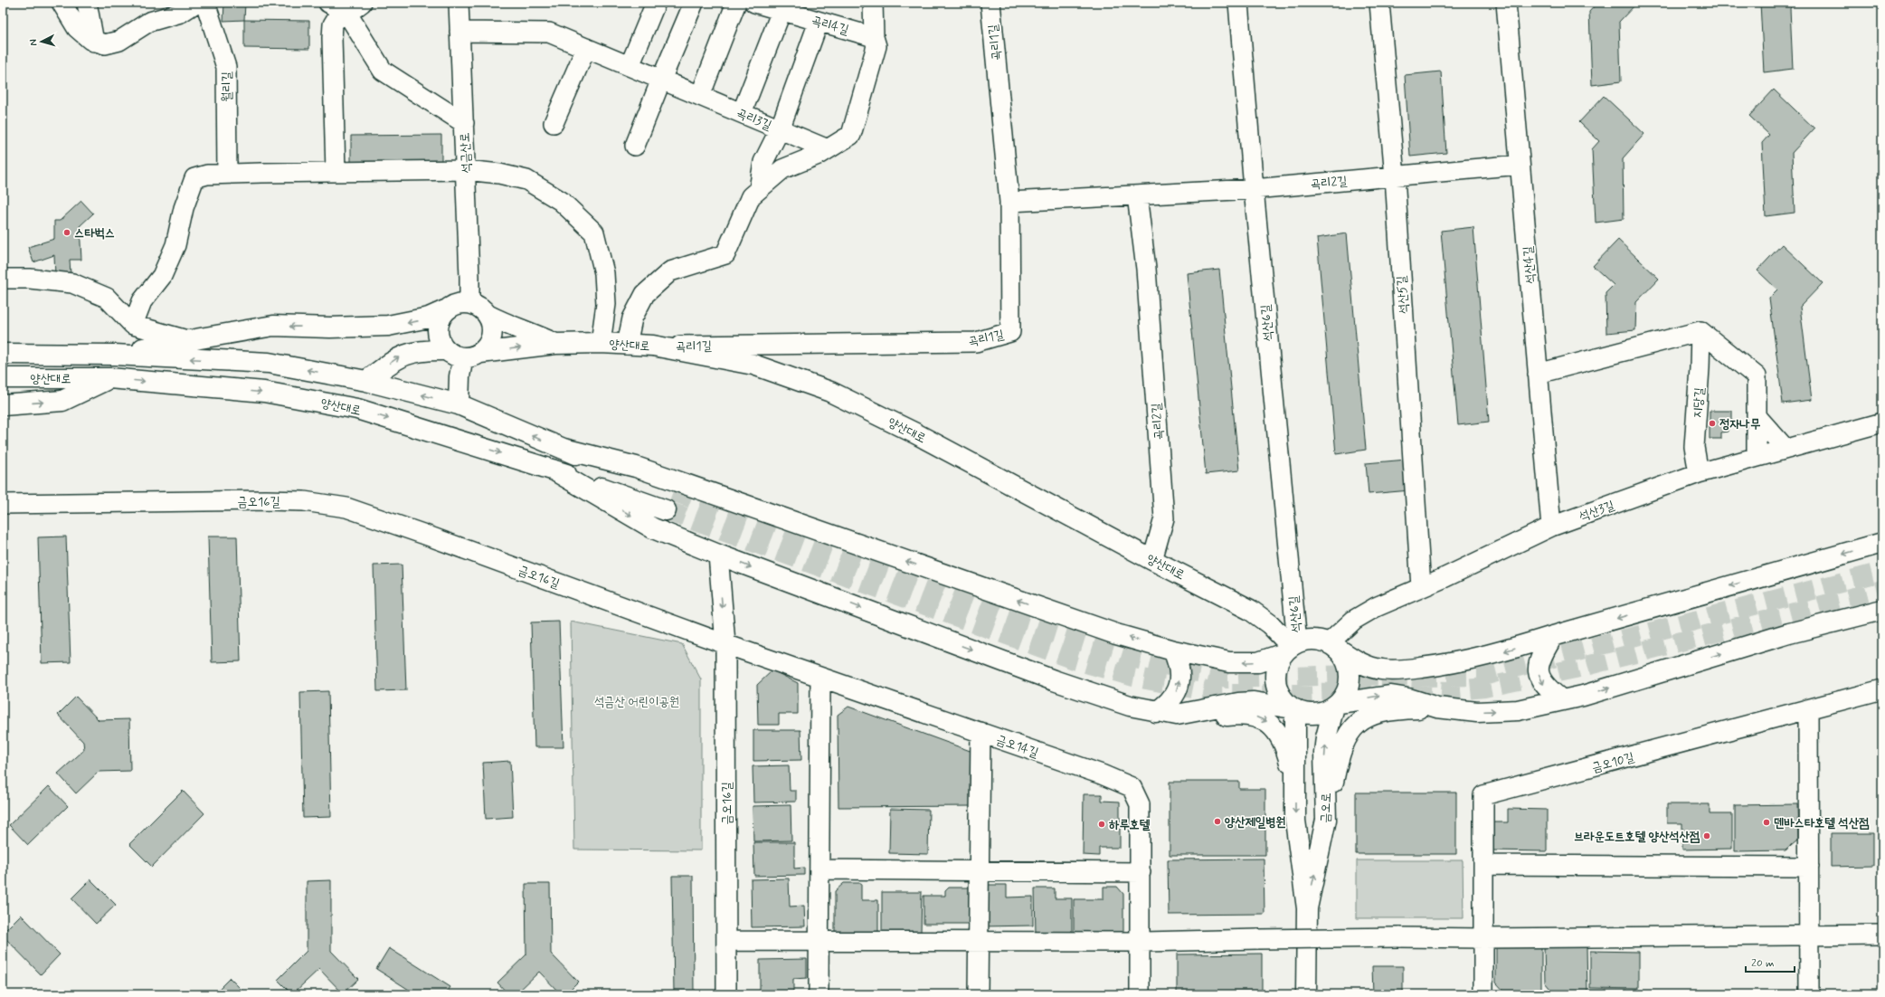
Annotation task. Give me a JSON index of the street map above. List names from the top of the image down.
{
  "streets": {
    "main road": ["양산대로", "금오로"],
    "street": [
      "곡리4길",
      "곡리1길",
      "월리길",
      "곡리3길",
      "석금산로",
      "곡리2길",
      "석산4길",
      "석산5길",
      "석산6길",
      "지당길",
      "금오16길",
      "석산3길",
      "금오14길",
      "금오10길"
    ]
  },
  "crossings": [
    ["곡리1길", "곡리2길"],
    ["곡리1길", "양산대로"],
    ["곡리3길", "석금산로"],
    ["곡리3길", "양산대로"],
    ["석금산로", "양산대로"],
    ["곡리2길", "석산4길"],
    ["곡리2길", "석산5길"],
    ["곡리2길", "석산6길"],
    ["곡리2길", "양산대로"],
    ["석산4길", "석산3길"],
    ["석산5길", "석산3길"],
    ["석산6길", "양산대로"],
    ["석산6길", "석산3길"],
    ["석산6길", "금오로"],
    ["양산대로", "석산3길"],
    ["양산대로", "금오로"],
    ["지당길", "석산3길"],
    ["금오16길", "금오14길"],
    ["석산3길", "금오로"]
  ],
  "parks": ["석금산 어린이공원"],
  "places": [
    "스타벅스",
    "정자나무",
    "양산제일병원",
    "덴바스타호텔 석산점",
    "하루호텔",
    "브라운도트호텔 양산석산점"
  ],
  "scale_bar": "20 m",
  "north": "left"
}
